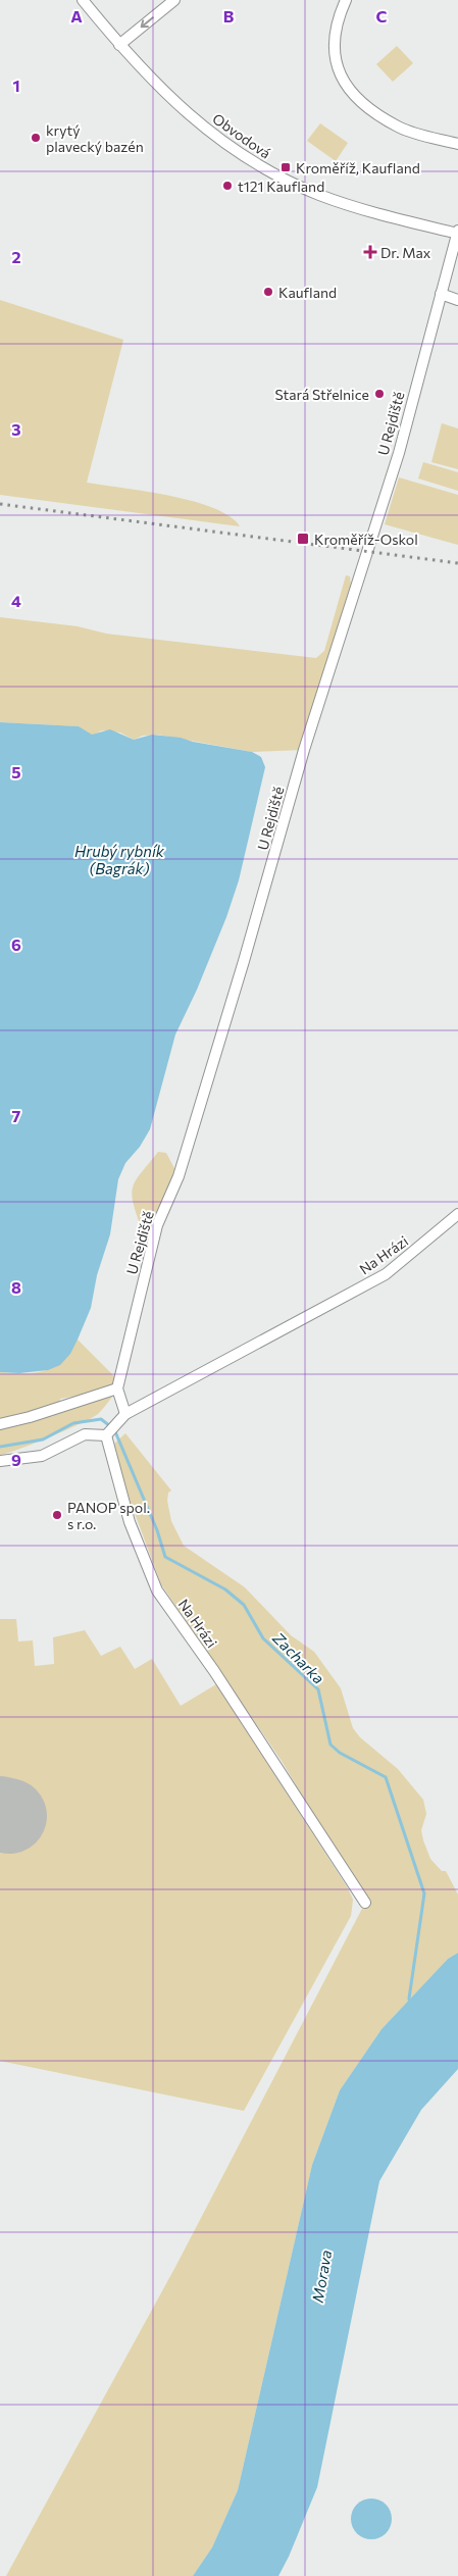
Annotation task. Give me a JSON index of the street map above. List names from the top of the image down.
{
  "streets": {
    "street": ["Obvodová", "U Rejdiště", "Na Hrázi"]
  },
  "crossings": [
    ["Obvodová", "U Rejdiště"]
  ],
  "water": ["Hrubý rybník (Bagrák)", "Zacharka", "Morava"],
  "places": {
    "other": [
      "krytý plavecký bazén",
      "t121 Kaufland",
      "Kaufland",
      "Stará Střelnice",
      "PANOP spol. s r.o."
    ],
    "transit": ["Kroměříž, Kaufland", "Kroměříž-Oskol"],
    "health": ["Dr. Max"]
  },
  "grid": {
    "columns": ["A", "B", "C"],
    "rows": [
      "1",
      "2",
      "3",
      "4",
      "5",
      "6",
      "7",
      "8",
      "9"
    ]
  }
}
